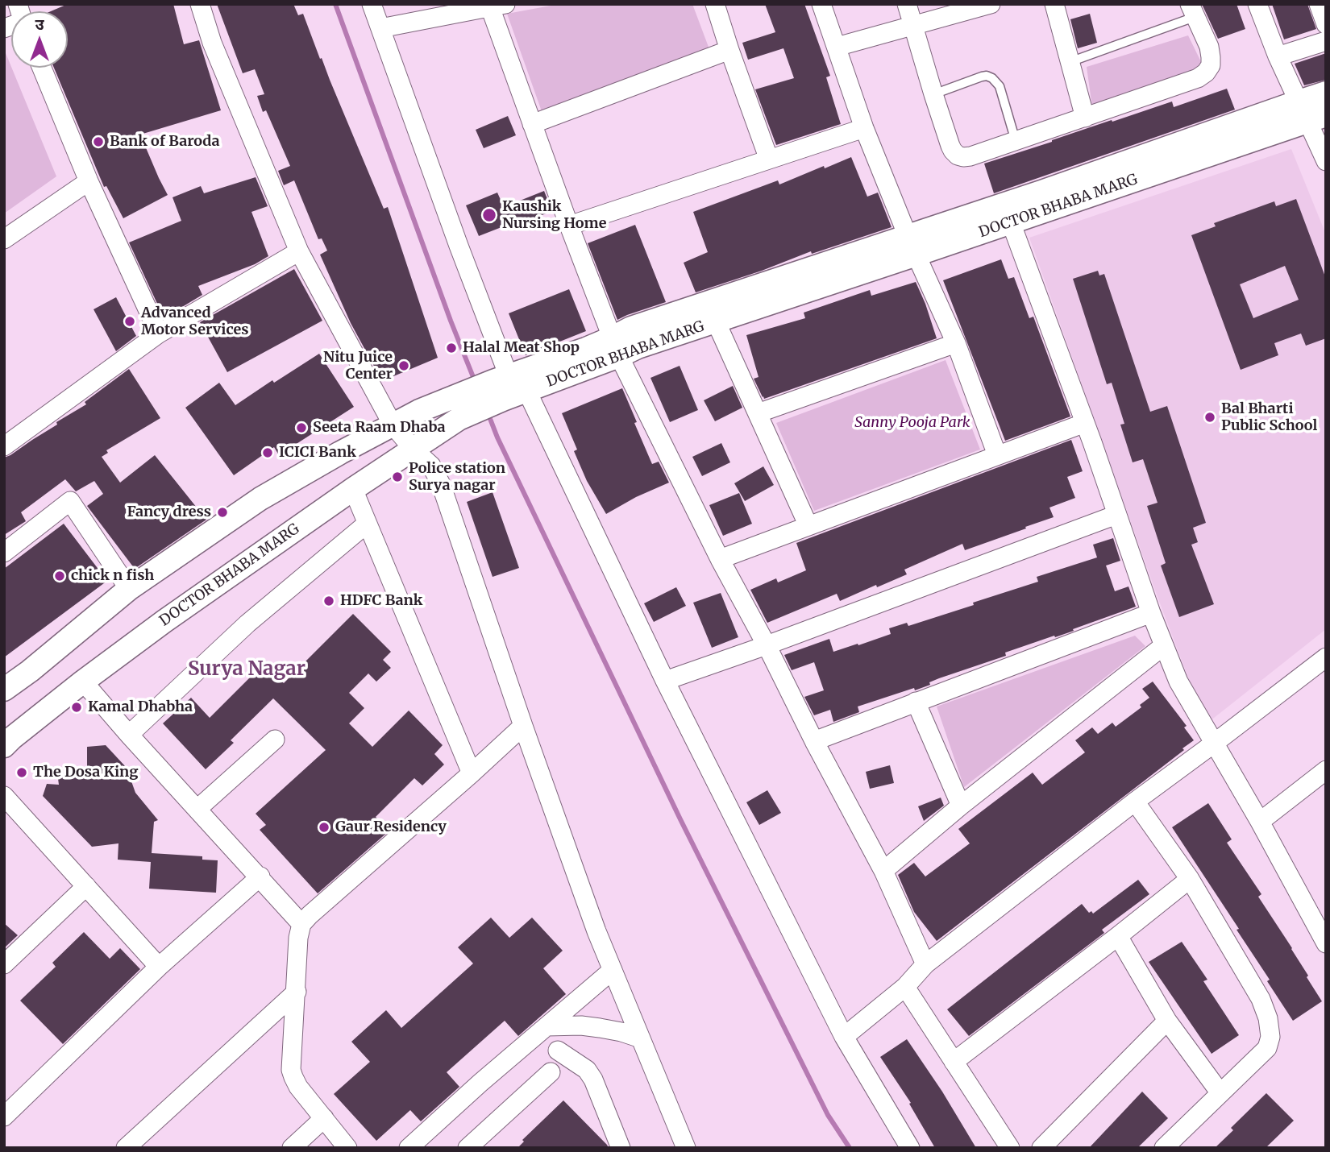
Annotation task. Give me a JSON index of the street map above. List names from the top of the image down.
{
  "streets": {
    "street": ["DOCTOR BHABA MARG"]
  },
  "districts": ["Surya Nagar"],
  "parks": ["Sanny Pooja Park"],
  "places": [
    "Bank of Baroda",
    "Kaushik Nursing Home",
    "Advanced Motor Services",
    "Halal Meat Shop",
    "Nitu Juice Center",
    "Bal Bharti Public School",
    "Seeta Raam Dhaba",
    "ICICI Bank",
    "Police station Surya nagar",
    "Fancy dress",
    "chick n fish",
    "HDFC Bank",
    "Kamal Dhabha",
    "The Dosa King",
    "Gaur Residency"
  ],
  "north": "top"
}
